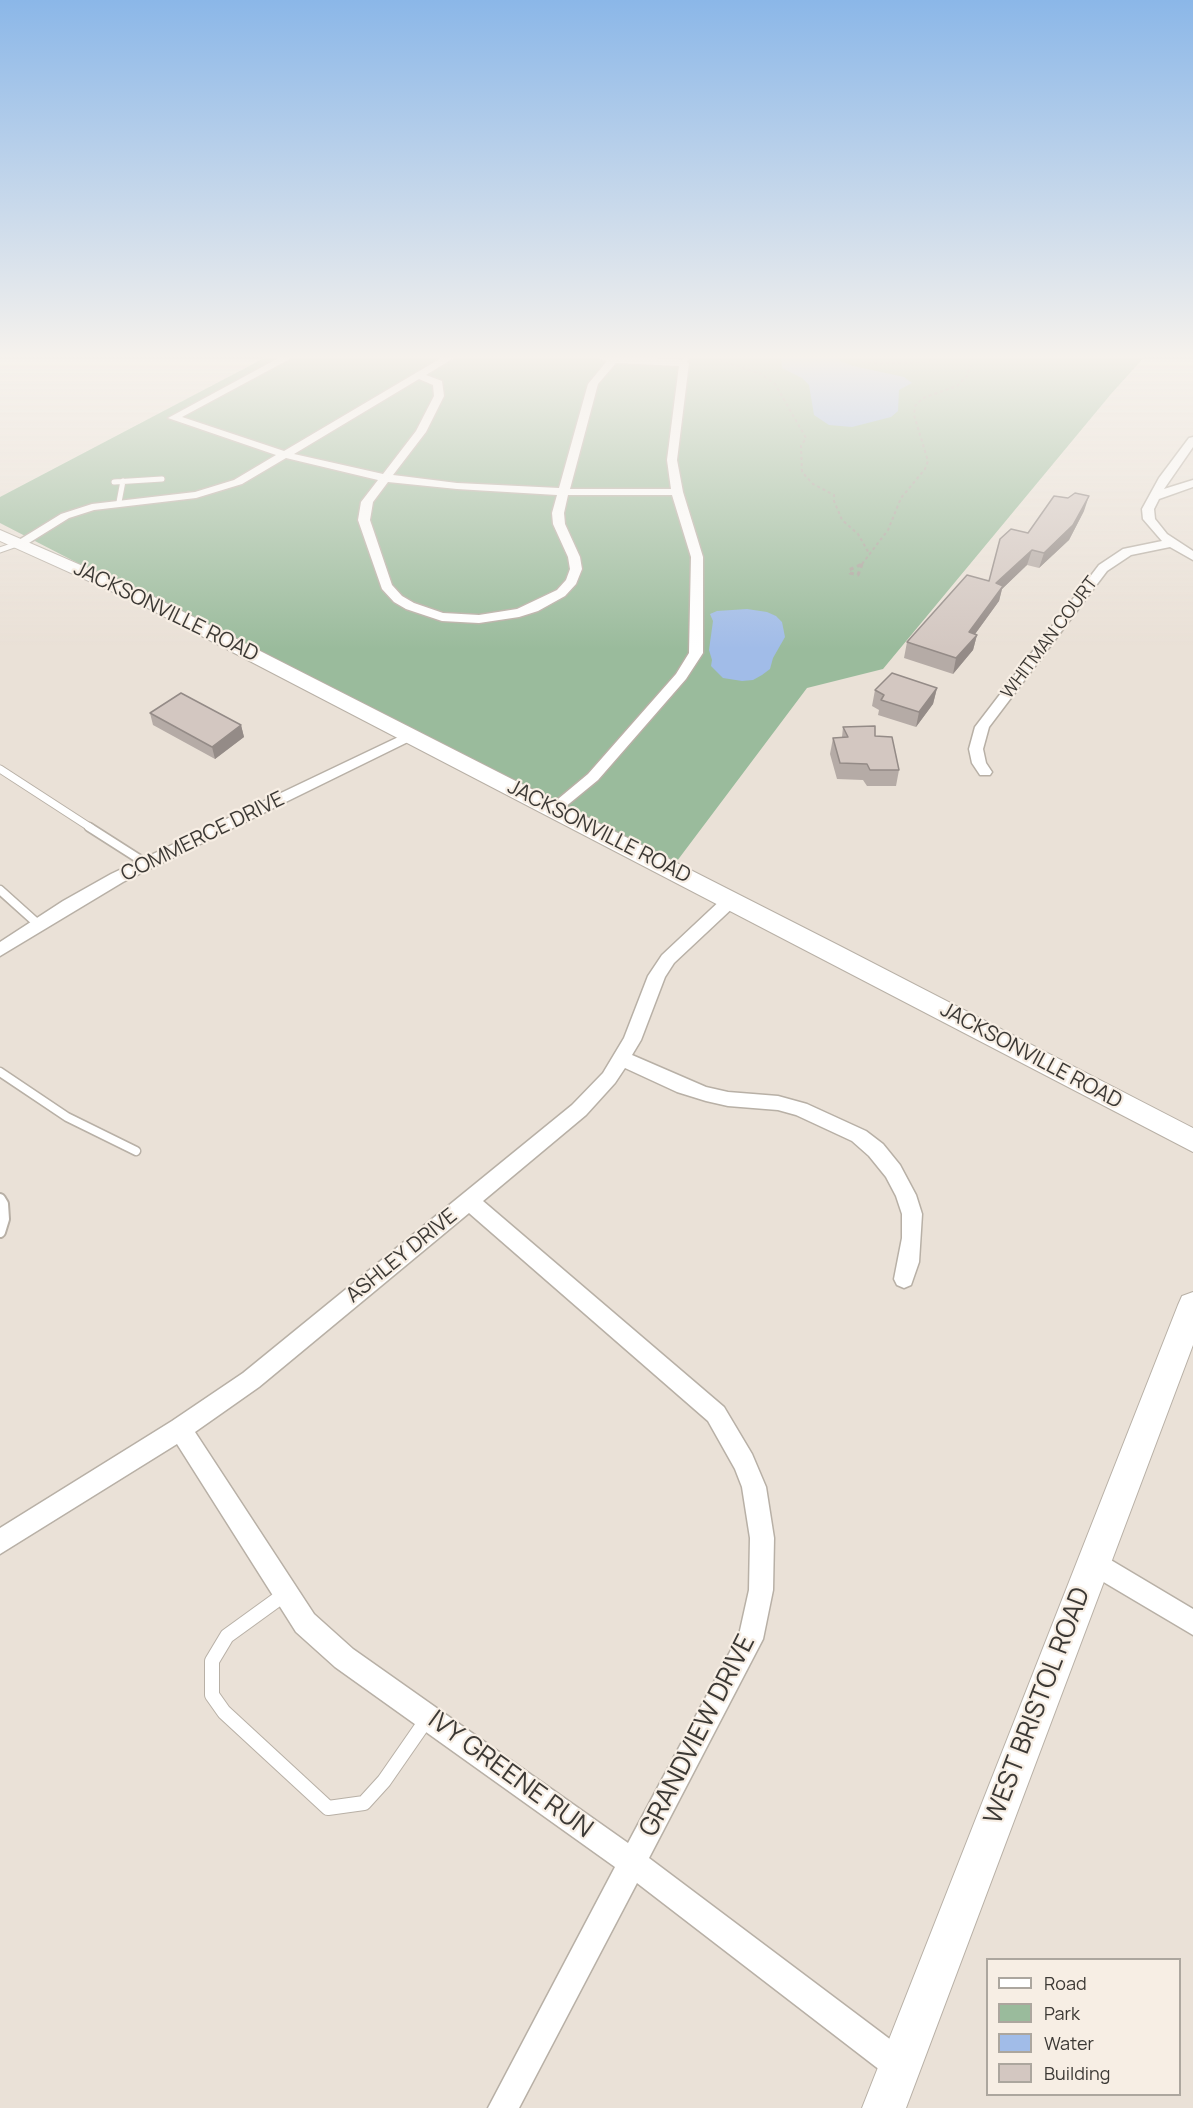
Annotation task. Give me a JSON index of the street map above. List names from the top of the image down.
{
  "streets": {
    "main road": ["JACKSONVILLE ROAD", "WEST BRISTOL ROAD"],
    "street": [
      "WHITMAN COURT",
      "COMMERCE DRIVE",
      "ASHLEY DRIVE",
      "GRANDVIEW DRIVE",
      "IVY GREENE RUN"
    ]
  },
  "crossings": [
    ["JACKSONVILLE ROAD", "COMMERCE DRIVE"],
    ["JACKSONVILLE ROAD", "ASHLEY DRIVE"],
    ["ASHLEY DRIVE", "GRANDVIEW DRIVE"],
    ["ASHLEY DRIVE", "IVY GREENE RUN"],
    ["WEST BRISTOL ROAD", "IVY GREENE RUN"],
    ["GRANDVIEW DRIVE", "IVY GREENE RUN"]
  ],
  "legend": [
    "Road",
    "Park",
    "Water",
    "Building"
  ]
}
